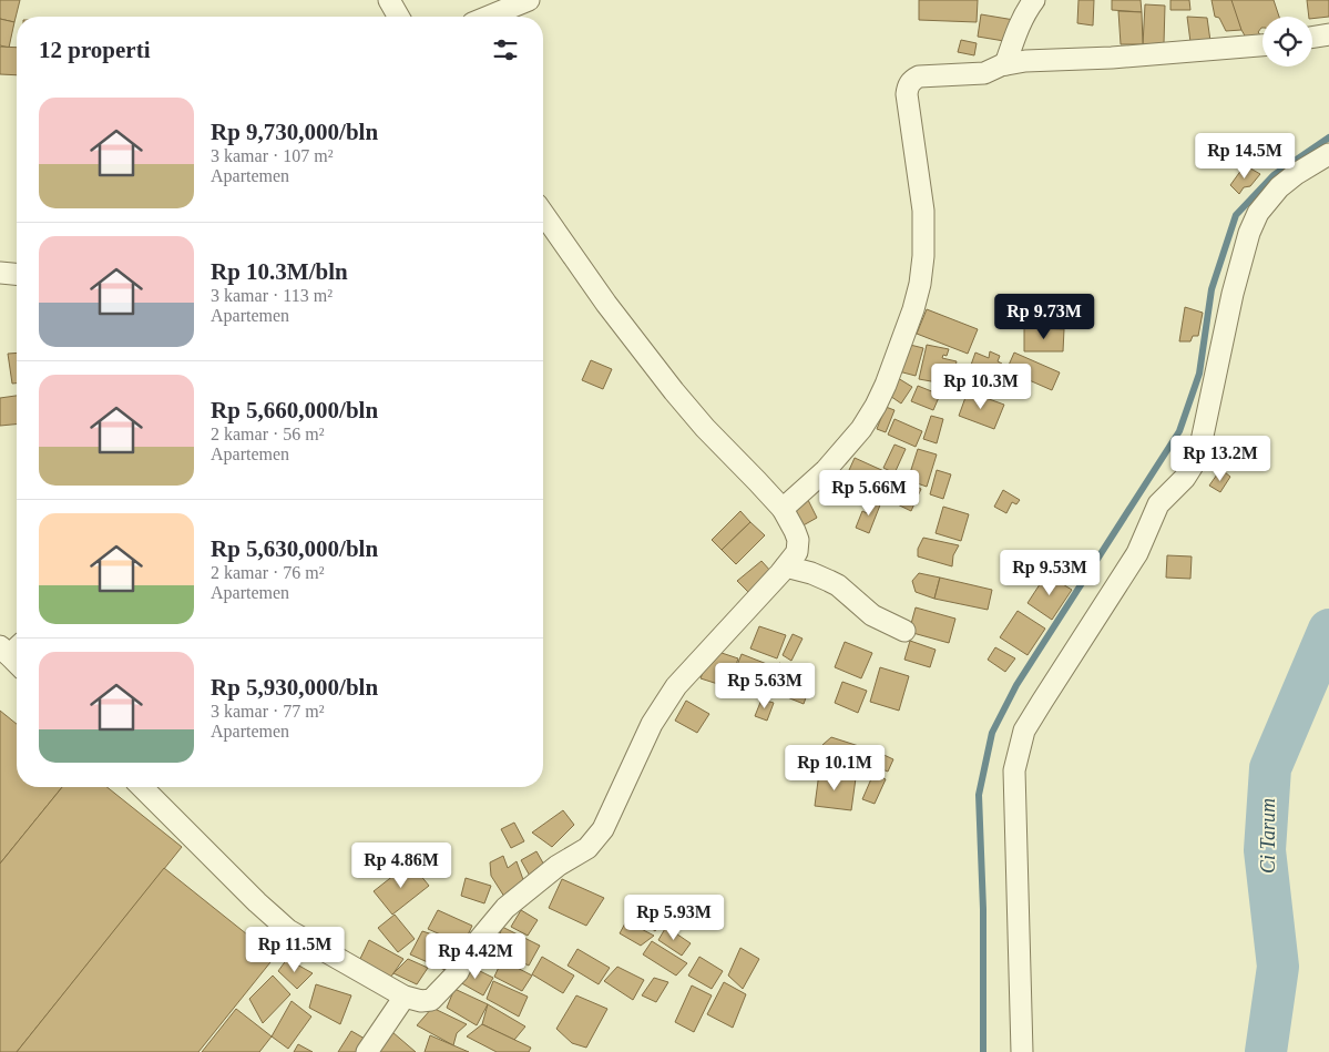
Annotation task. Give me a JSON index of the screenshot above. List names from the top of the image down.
{
  "water": ["Ci Tarum"],
  "page": {
    "heading": "12 properti",
    "list": [
      {
        "name": "Rp 9,730,000/bln",
        "note": "3 kamar · 107 m² · Apartemen"
      },
      {
        "name": "Rp 10.3M/bln",
        "note": "3 kamar · 113 m² · Apartemen"
      },
      {
        "name": "Rp 5,660,000/bln",
        "note": "2 kamar · 56 m² · Apartemen"
      },
      {
        "name": "Rp 5,630,000/bln",
        "note": "2 kamar · 76 m² · Apartemen"
      },
      {
        "name": "Rp 5,930,000/bln",
        "note": "3 kamar · 77 m² · Apartemen"
      }
    ],
    "price": [
      "Rp 14.5M",
      "Rp 9.73M",
      "Rp 10.3M",
      "Rp 13.2M",
      "Rp 5.66M",
      "Rp 9.53M",
      "Rp 5.63M",
      "Rp 10.1M",
      "Rp 4.86M",
      "Rp 5.93M",
      "Rp 11.5M",
      "Rp 4.42M"
    ]
  }
}
